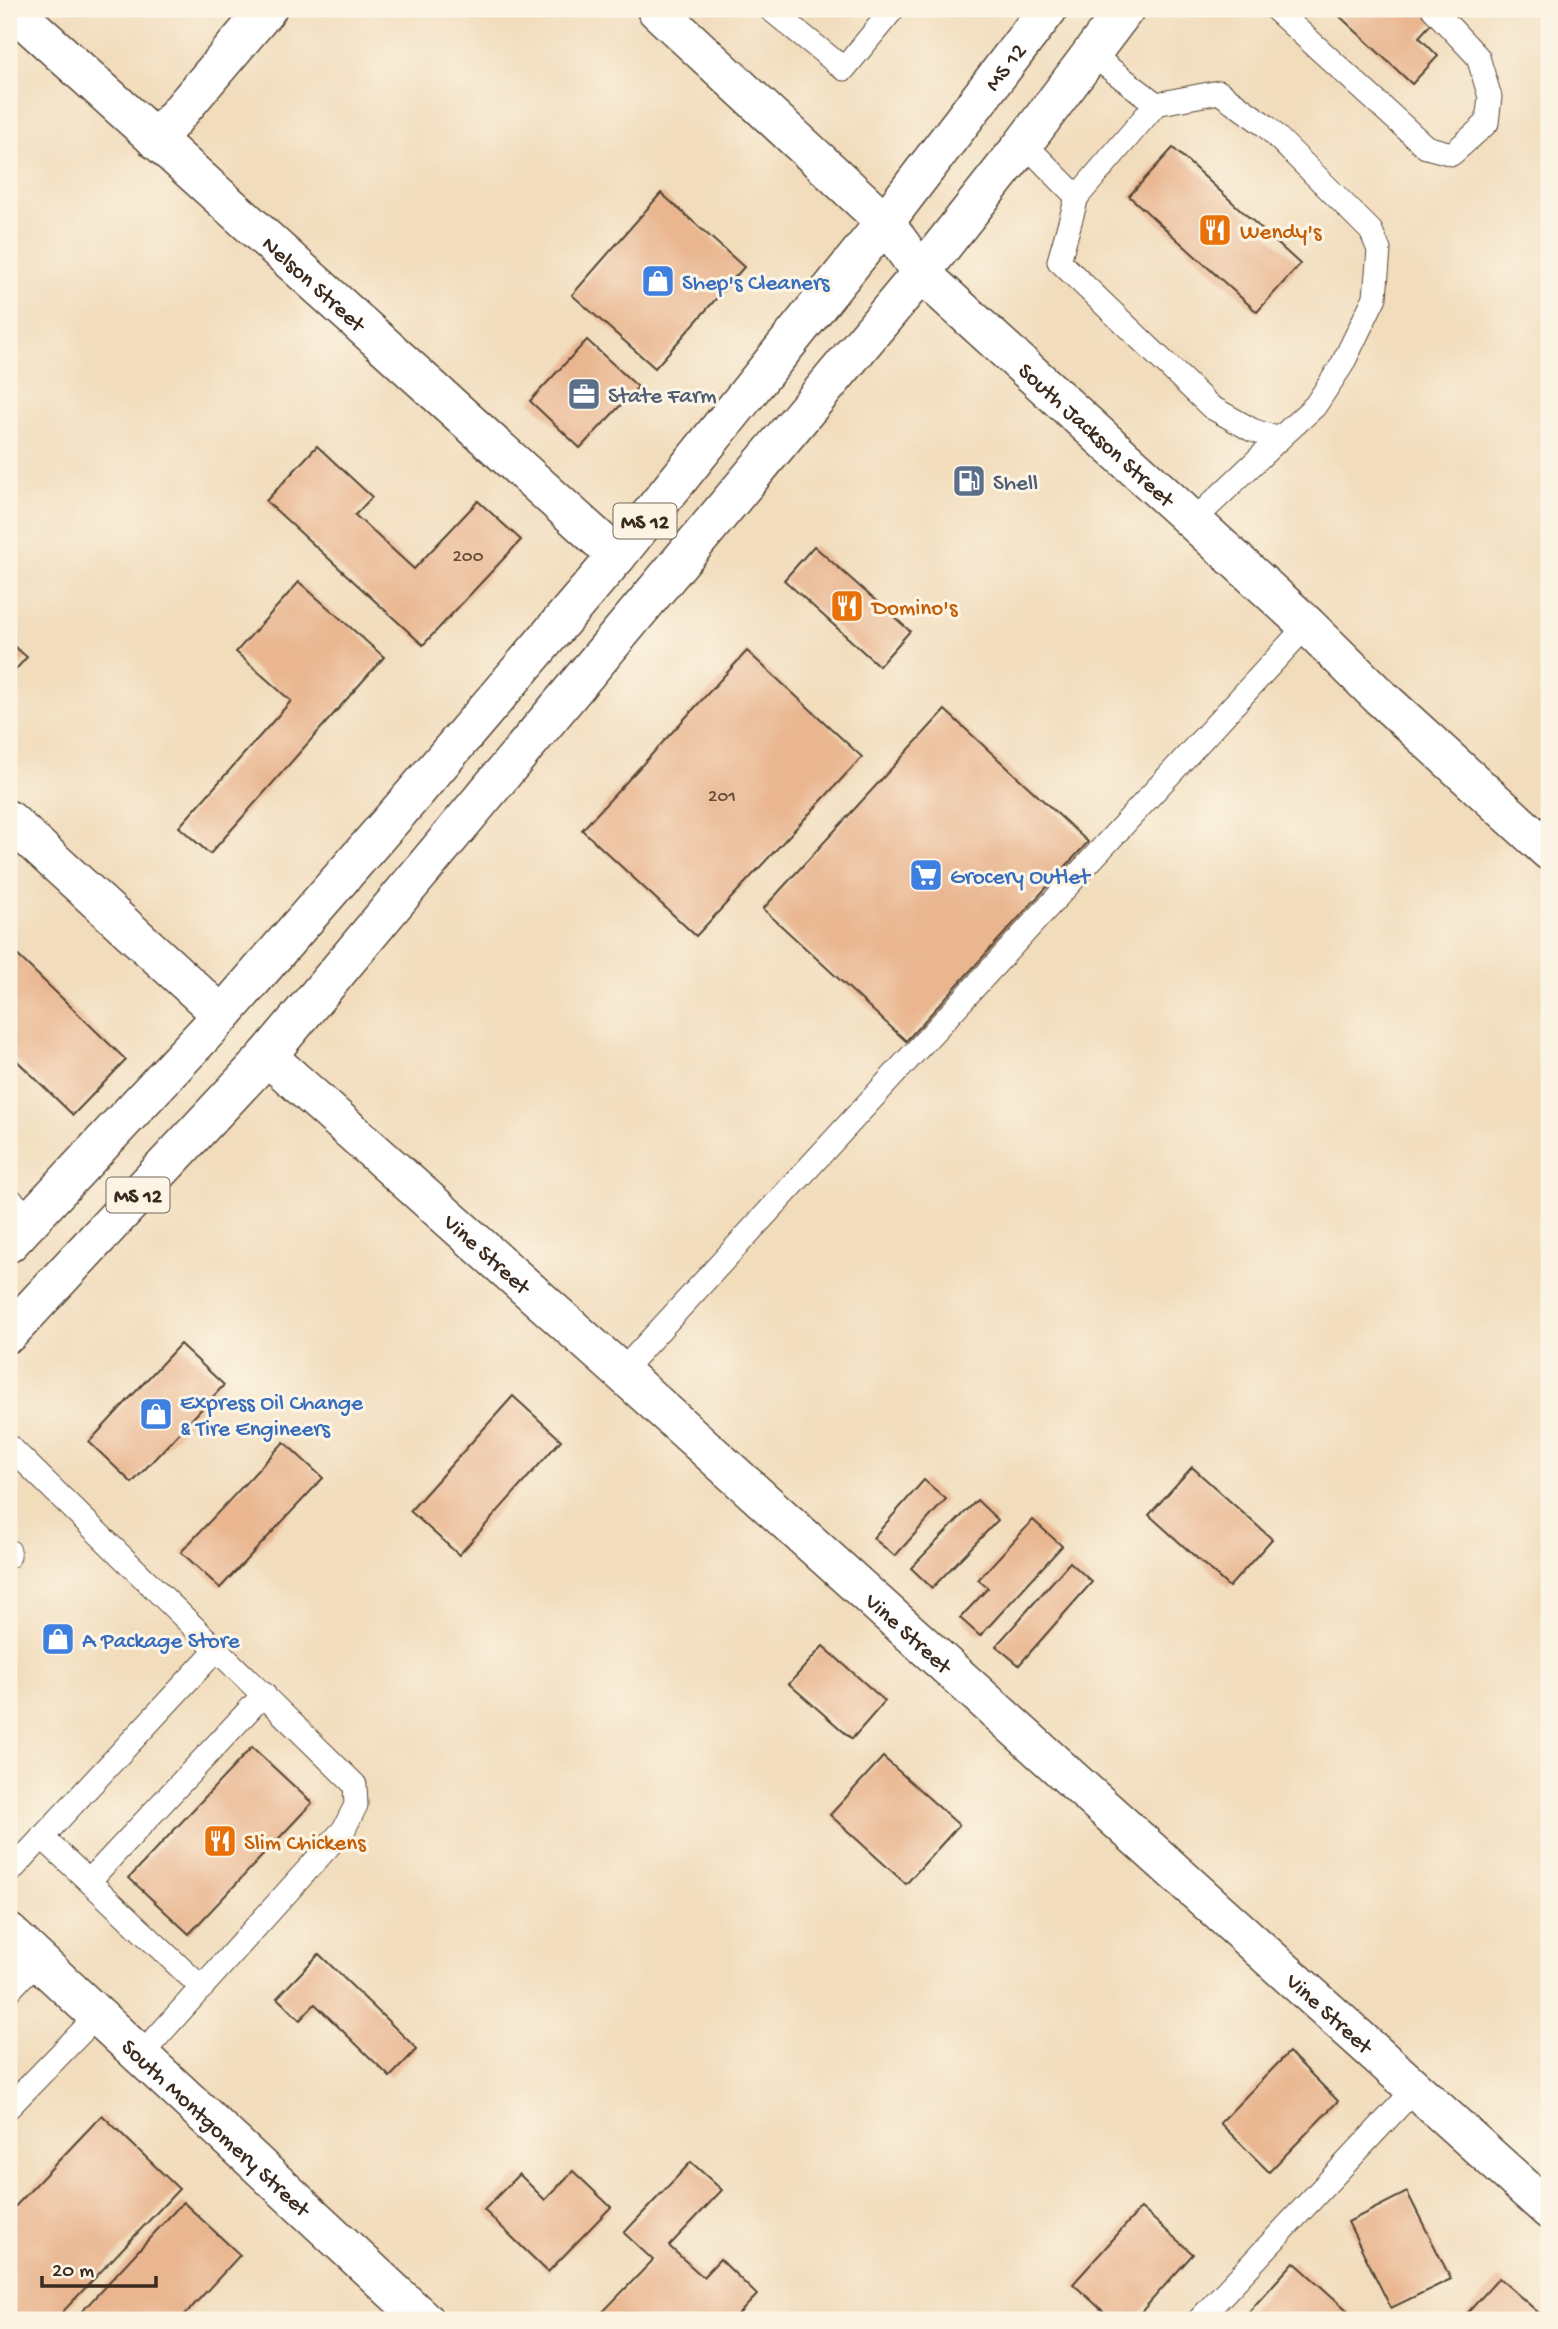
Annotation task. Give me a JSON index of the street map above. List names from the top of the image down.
{
  "streets": {
    "main road": [
      "MS 12",
      "Nelson Street",
      "South Jackson Street",
      "Vine Street",
      "South Montgomery Street"
    ]
  },
  "crossings": [
    ["MS 12", "Nelson Street"],
    ["MS 12", "South Jackson Street"],
    ["MS 12", "Vine Street"]
  ],
  "places": {
    "restaurant": ["Wendy's", "Domino's", "Slim Chickens"],
    "shop": ["Shep's Cleaners", "Express Oil Change & Tire Engineers", "A Package Store"],
    "office": ["State Farm"],
    "fuel station": ["Shell"],
    "supermarket": ["Grocery Outlet"]
  },
  "house_numbers": ["200", "201"],
  "scale_bar": "20 m"
}
